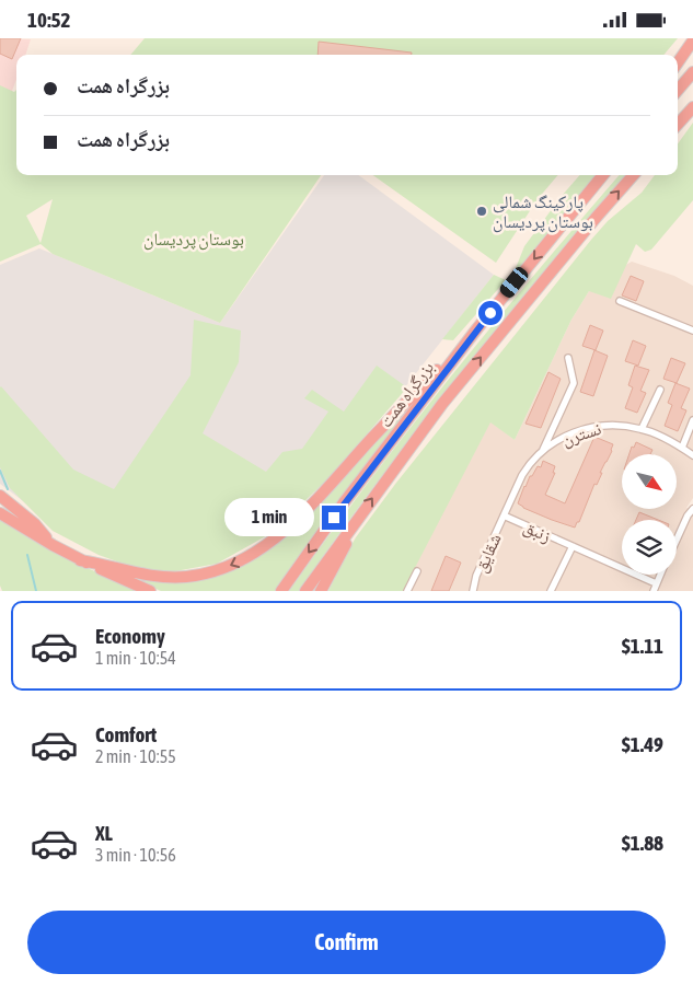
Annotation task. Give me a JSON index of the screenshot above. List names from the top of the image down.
{
  "streets": {
    "highway": ["بزرگراه همت"],
    "street": ["نسترن", "زنبق", "شقایق"]
  },
  "crossings": [
    ["نسترن", "زنبق"],
    ["نسترن", "شقایق"],
    ["زنبق", "شقایق"]
  ],
  "parks": ["بوستان پردیسان"],
  "places": ["پارکینگ شمالی بوستان پردیسان"],
  "north": "bottom right",
  "page": {
    "status": "10:52",
    "banner": ["بزرگراه همت", "بزرگراه همت"],
    "bubble": "1 min",
    "list": [
      {
        "name": "Economy",
        "note": "1 min · 10:54",
        "value": "$1.11"
      },
      {
        "name": "Comfort",
        "note": "2 min · 10:55",
        "value": "$1.49"
      },
      {
        "name": "XL",
        "note": "3 min · 10:56",
        "value": "$1.88"
      }
    ],
    "buttons": "Confirm"
  }
}
